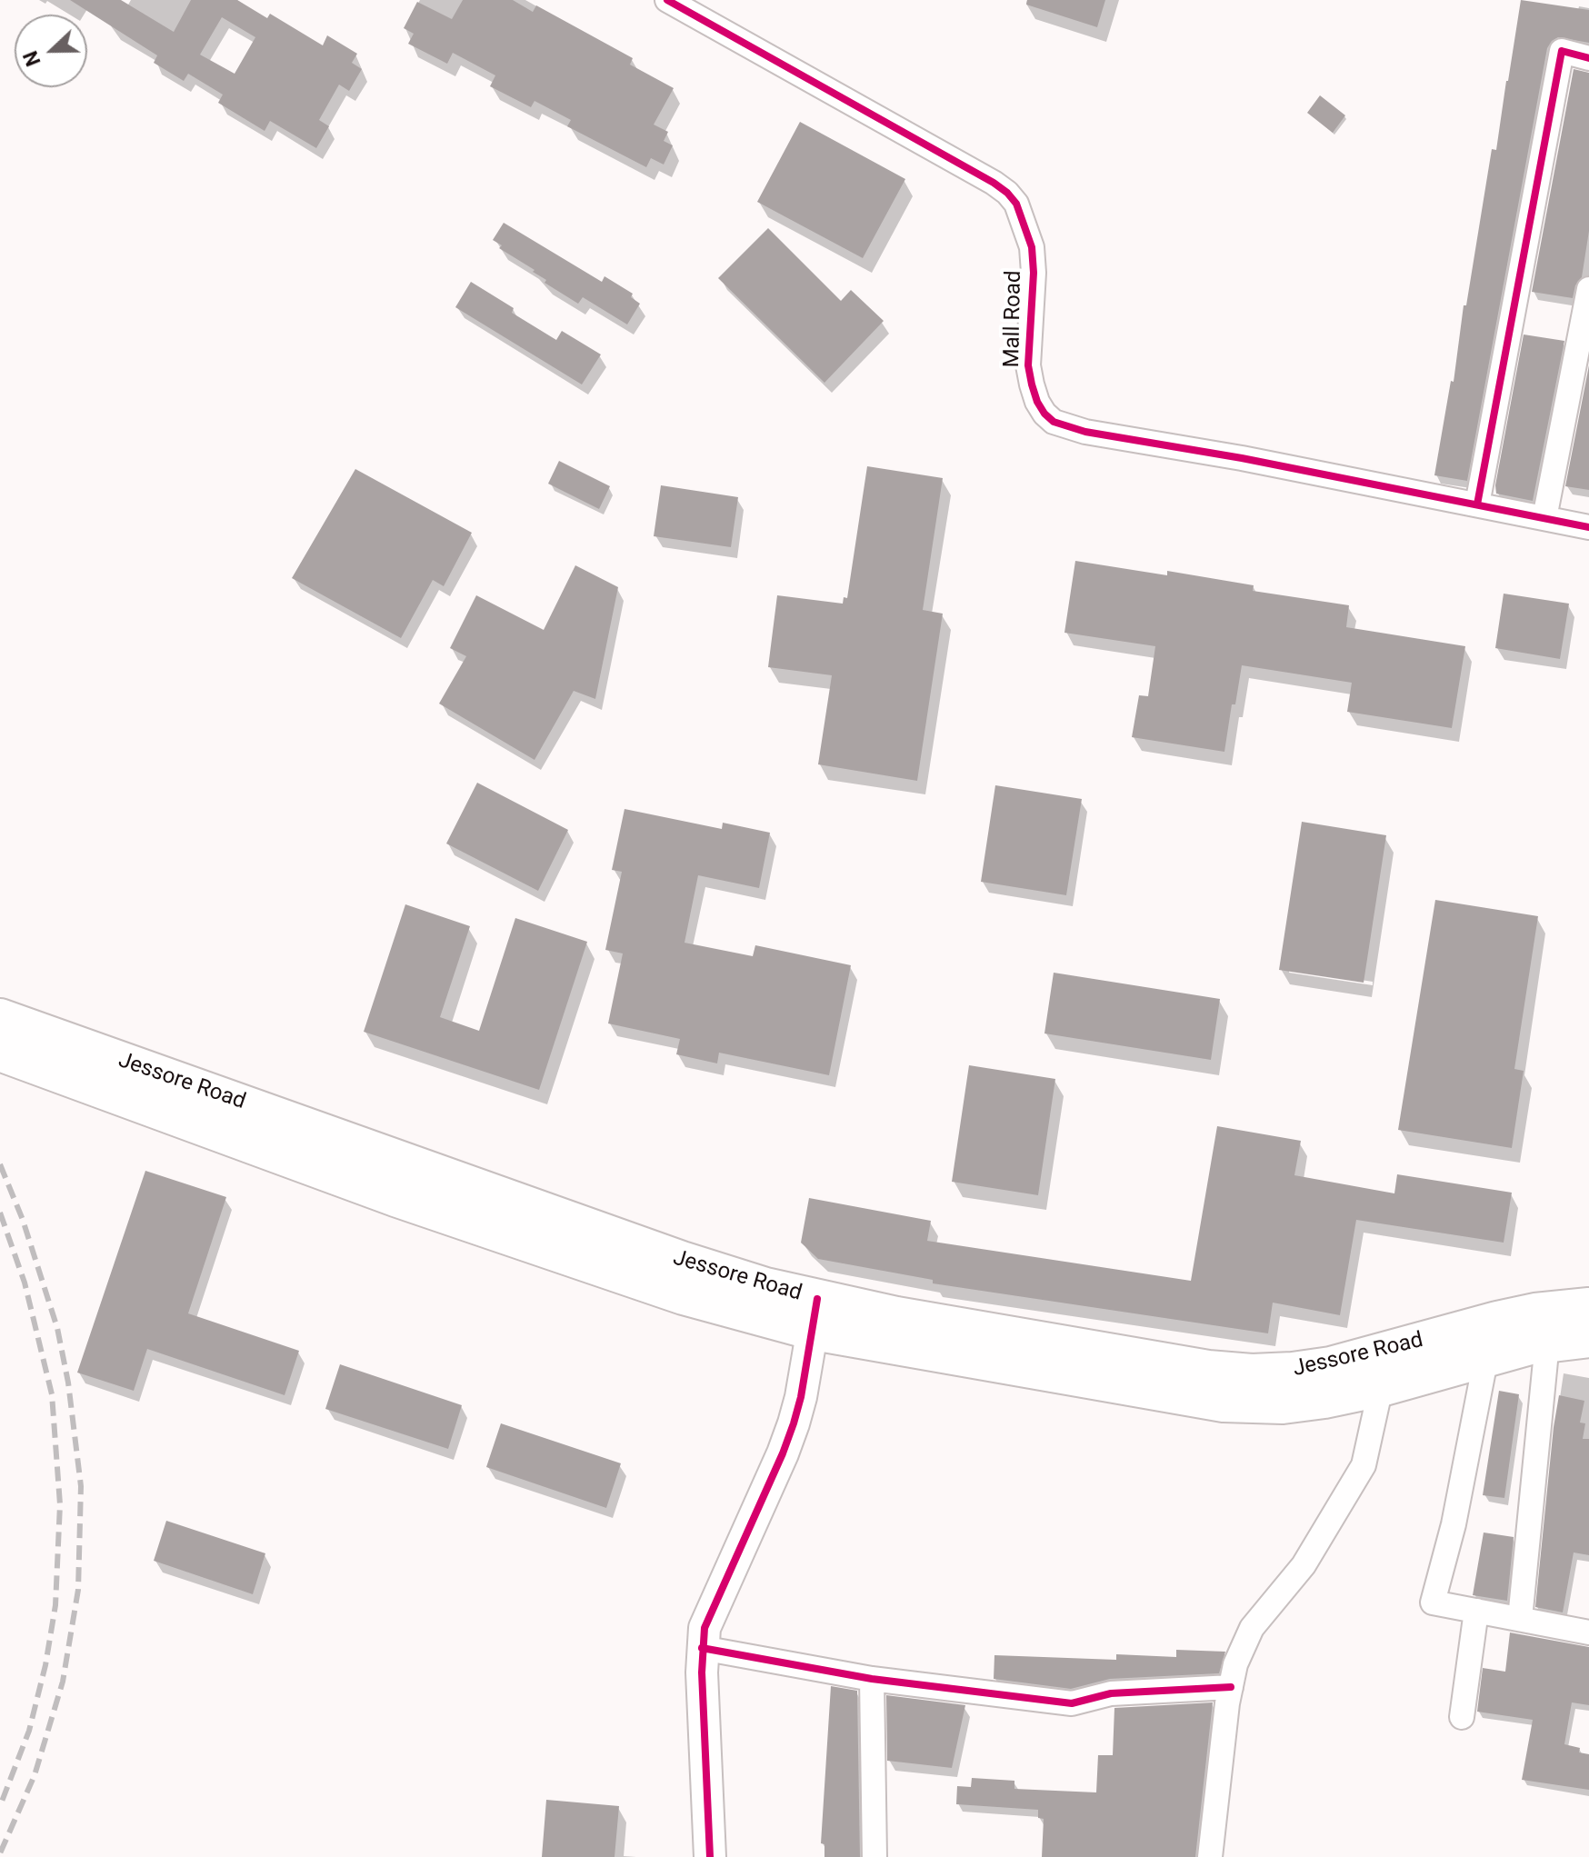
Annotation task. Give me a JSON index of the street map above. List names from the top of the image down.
{
  "streets": {
    "main road": ["Jessore Road"],
    "street": ["Mall Road"]
  },
  "north": "left"
}
